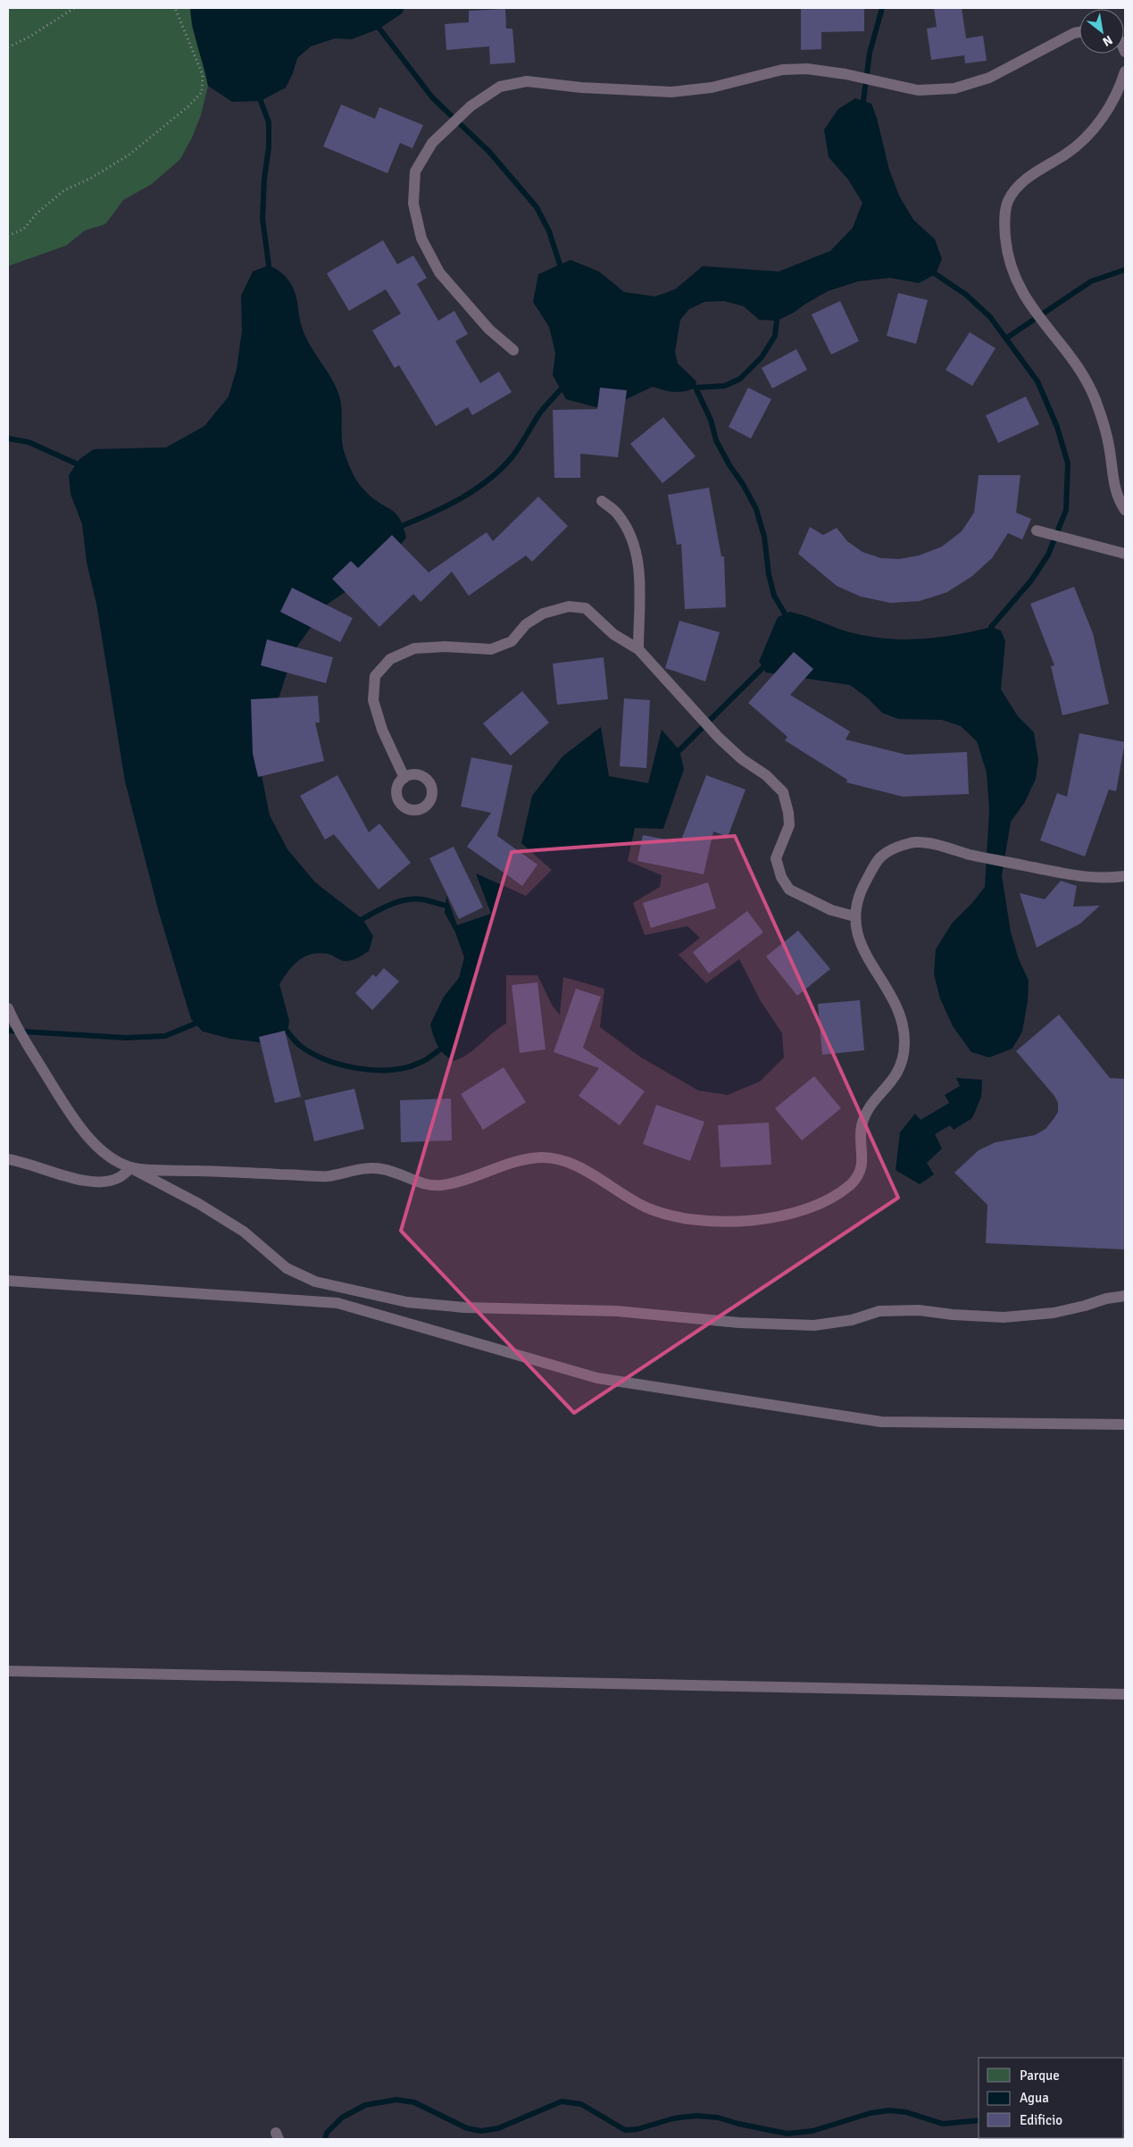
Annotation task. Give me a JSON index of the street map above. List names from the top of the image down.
{
  "legend": ["Parque", "Agua", "Edificio"],
  "north": "bottom right"
}
